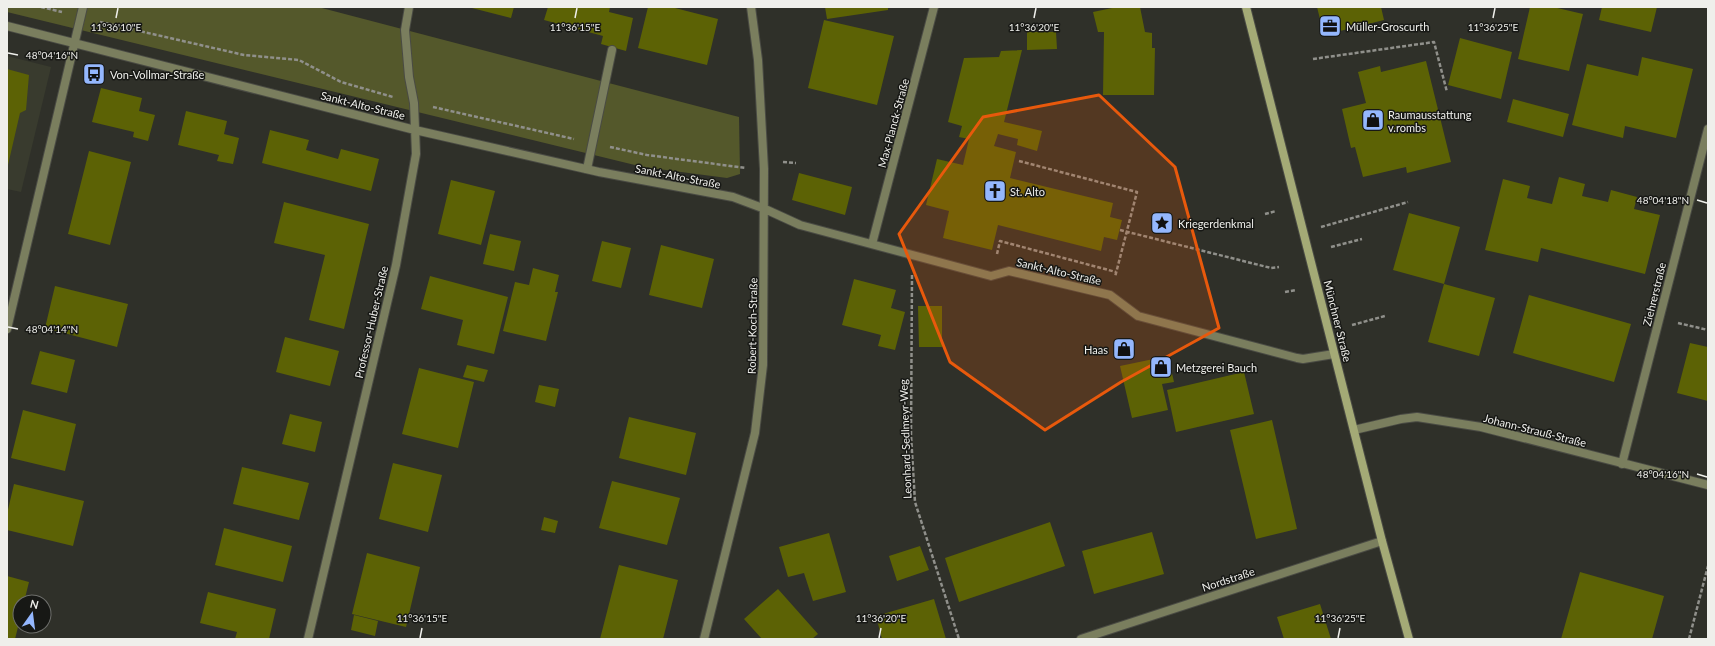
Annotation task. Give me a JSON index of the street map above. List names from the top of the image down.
{
  "streets": {
    "main road": ["Münchner Straße"],
    "street": [
      "Sankt-Alto-Straße",
      "Max-Planck-Straße",
      "Ziehrerstraße",
      "Professor-Huber-Straße",
      "Robert-Koch-Straße",
      "Johann-Strauß-Straße",
      "Nordstraße"
    ],
    "path": ["Leonhard-Sedlmeyr-Weg"]
  },
  "crossings": [
    ["Sankt-Alto-Straße", "Max-Planck-Straße"],
    ["Sankt-Alto-Straße", "Münchner Straße"],
    ["Sankt-Alto-Straße", "Professor-Huber-Straße"],
    ["Sankt-Alto-Straße", "Robert-Koch-Straße"],
    ["Sankt-Alto-Straße", "Leonhard-Sedlmeyr-Weg"],
    ["Ziehrerstraße", "Johann-Strauß-Straße"],
    ["Münchner Straße", "Johann-Strauß-Straße"],
    ["Münchner Straße", "Nordstraße"]
  ],
  "places": {
    "office": ["Müller-Groscurth"],
    "bus stop": ["Von-Vollmar-Straße"],
    "shop": ["Raumausstattung v.rombs", "Haas", "Metzgerei Bauch"],
    "church": ["St. Alto"],
    "place": ["Kriegerdenkmal"]
  },
  "north": "top",
  "coordinates": [
    "11°36'20\"E",
    "11°36'25\"E",
    "11°36'10\"E",
    "11°36'15\"E",
    "48°04'16\"N",
    "48°04'18\"N",
    "48°04'14\"N"
  ]
}
